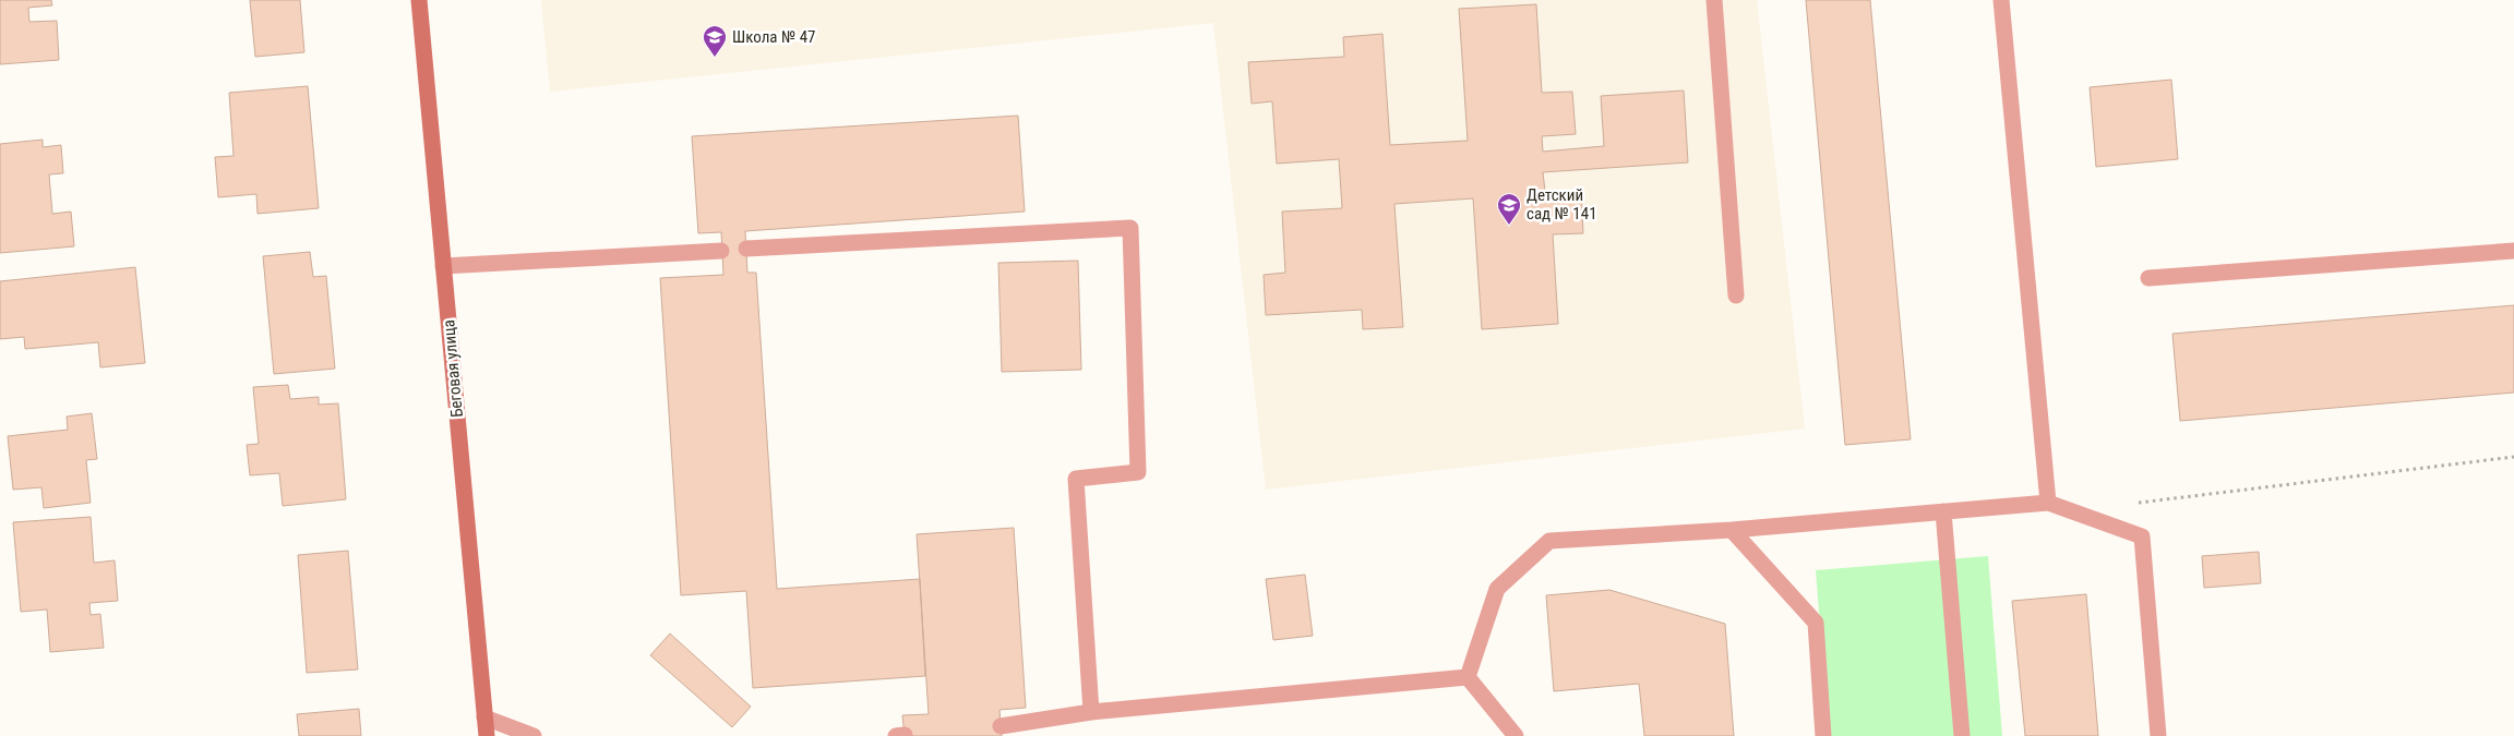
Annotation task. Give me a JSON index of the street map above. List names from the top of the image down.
{
  "streets": {
    "street": ["Беговая улица"]
  },
  "places": {
    "school or university": ["Школа № 47", "Детский сад № 141"]
  }
}
